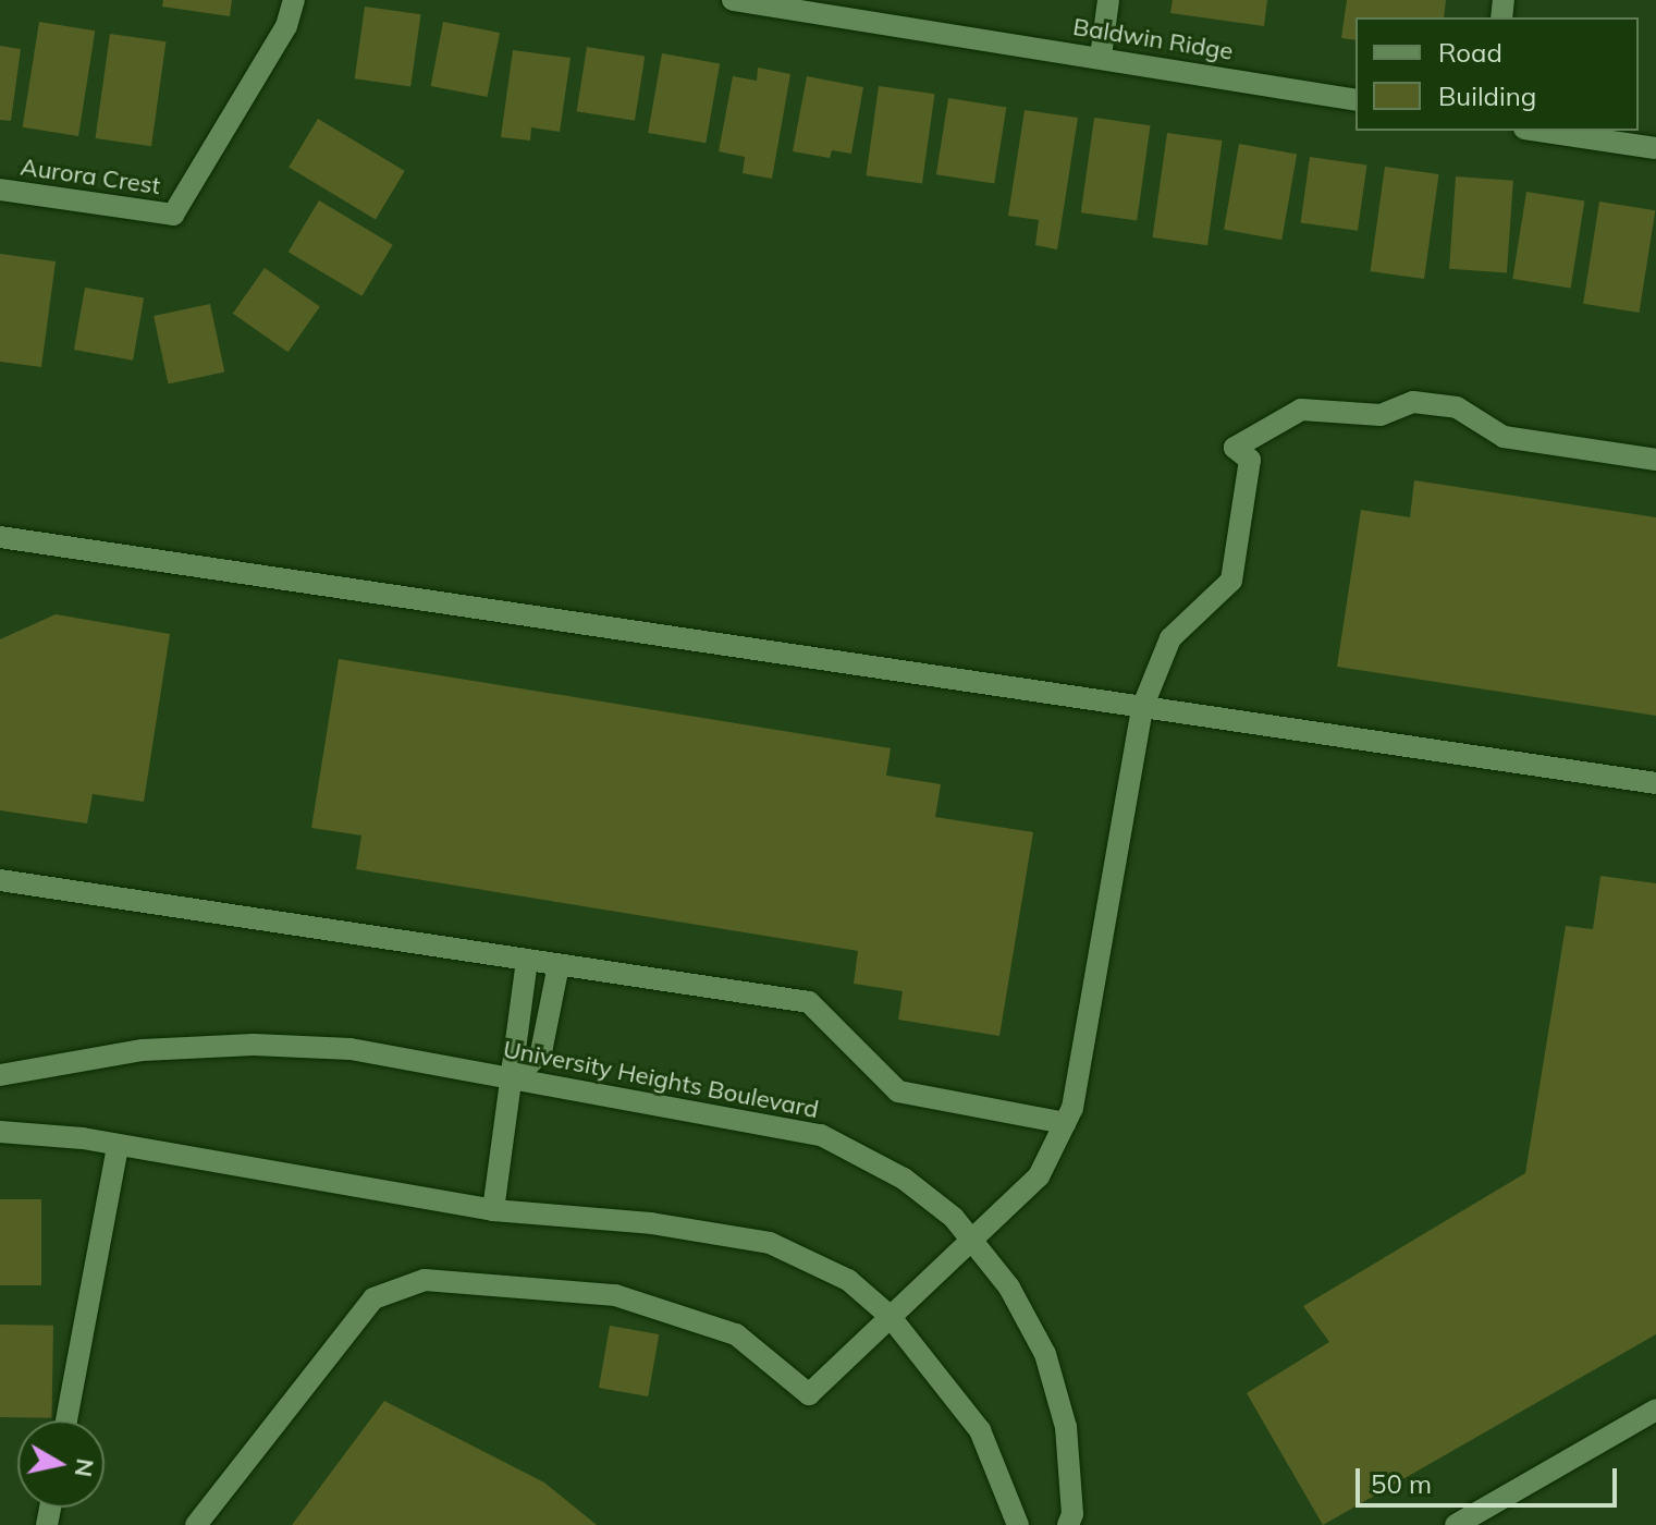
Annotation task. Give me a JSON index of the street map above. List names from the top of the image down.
{
  "streets": {
    "street": ["Baldwin Ridge", "Aurora Crest", "University Heights Boulevard"]
  },
  "legend": ["Road", "Building"],
  "scale_bar": "50 m",
  "north": "right"
}
